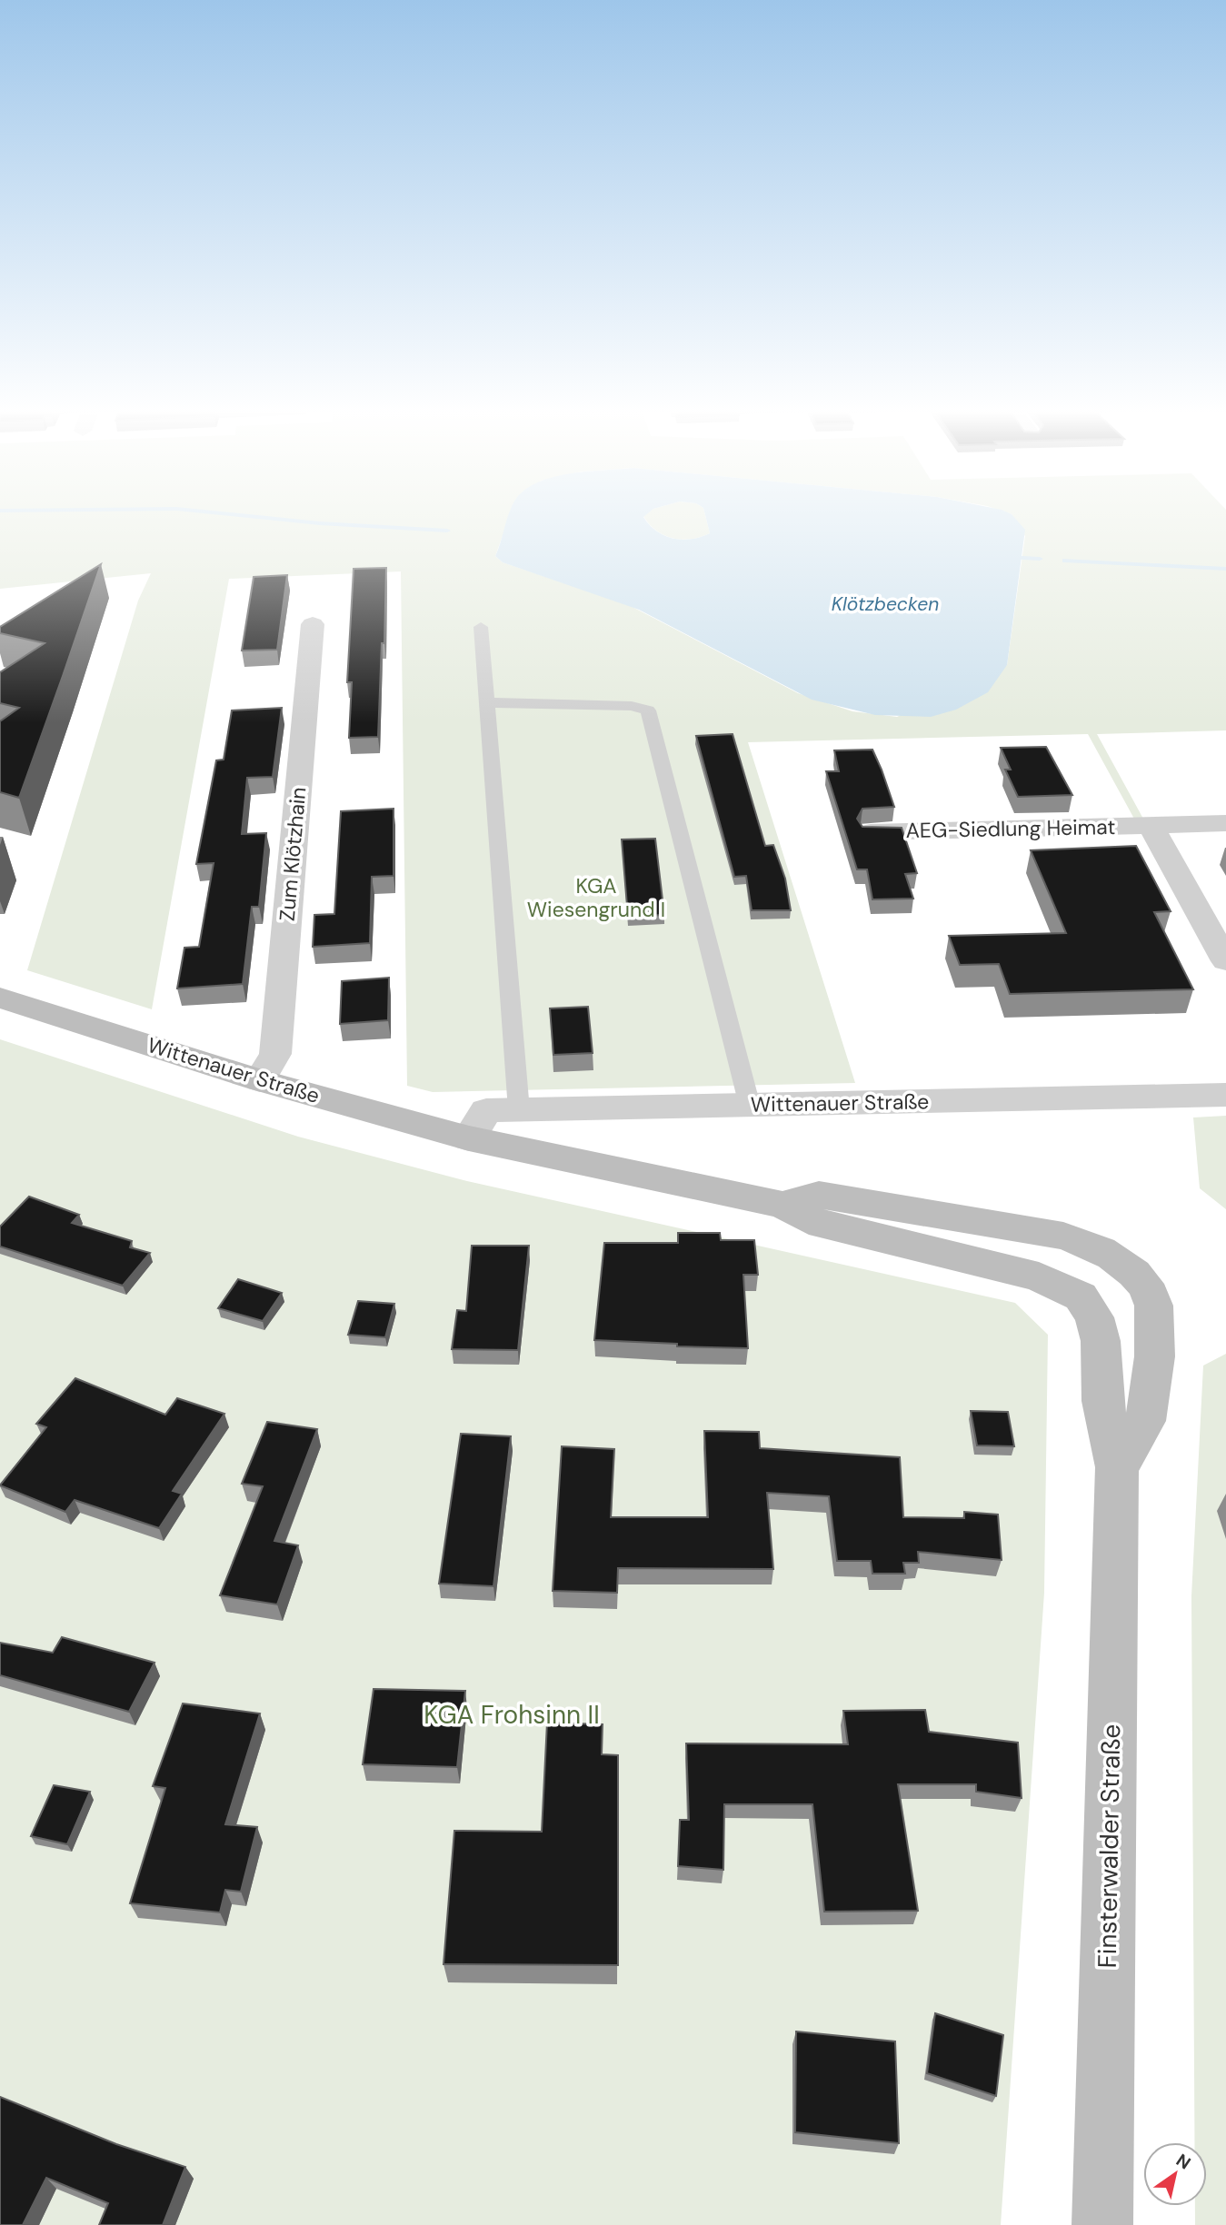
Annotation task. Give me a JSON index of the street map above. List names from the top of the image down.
{
  "streets": {
    "street": [
      "AEG-Siedlung Heimat",
      "Zum Klötzhain",
      "Wittenauer Straße",
      "Finsterwalder Straße"
    ]
  },
  "crossings": [
    ["Zum Klötzhain", "Wittenauer Straße"],
    ["Wittenauer Straße", "Finsterwalder Straße"]
  ],
  "water": ["Klötzbecken"],
  "parks": ["KGA Wiesengrund I", "KGA Frohsinn II"],
  "north": "top right"
}
